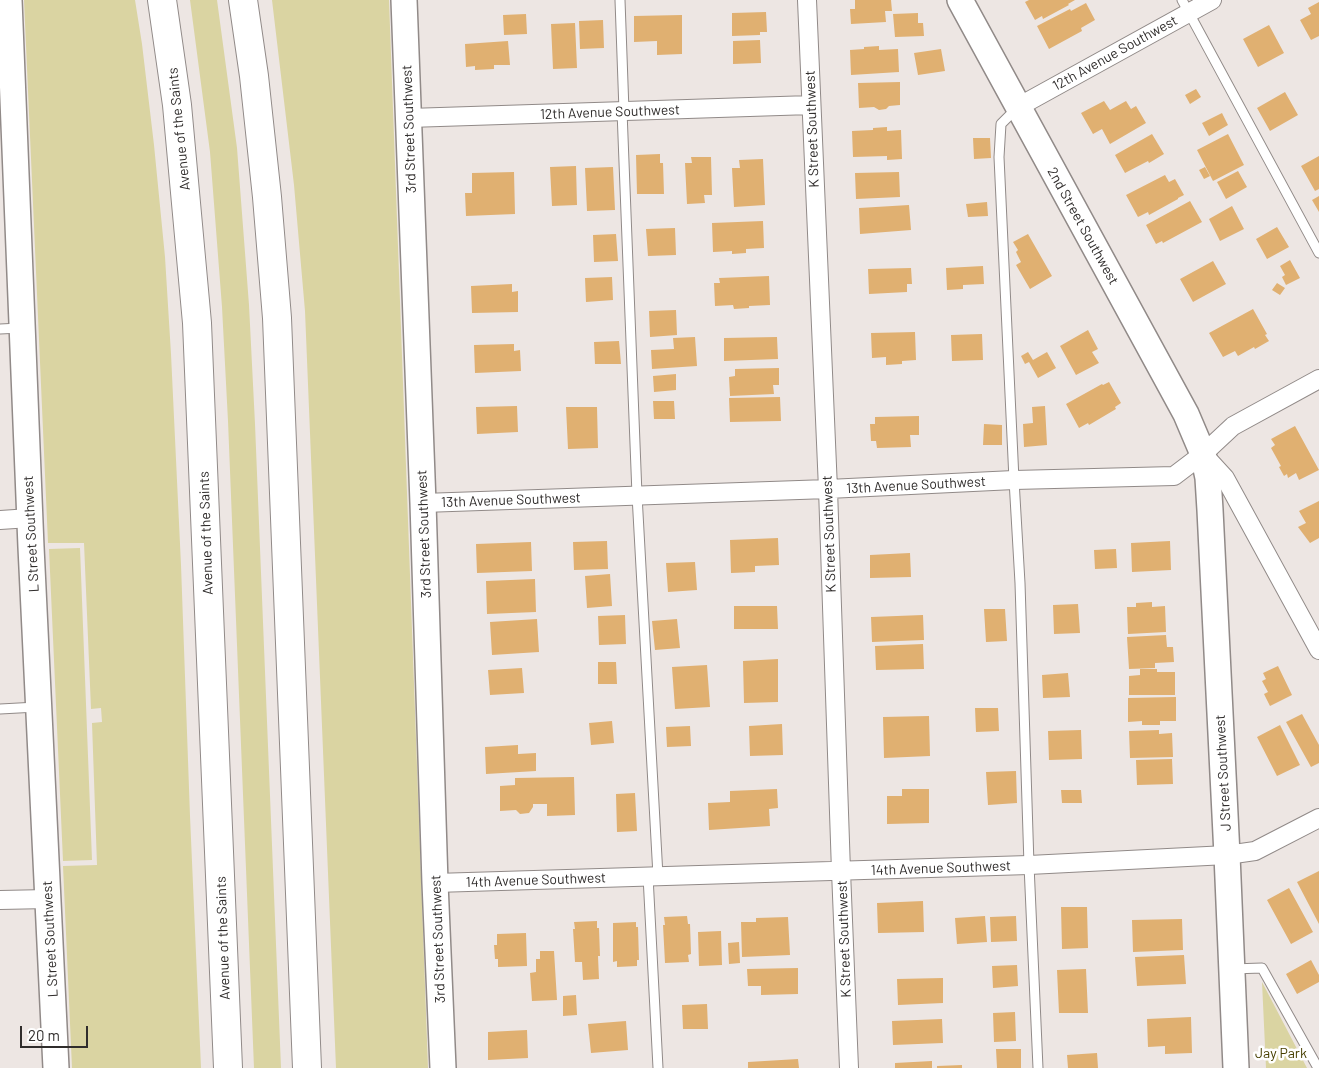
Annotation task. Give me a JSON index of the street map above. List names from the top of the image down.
{
  "streets": {
    "highway": ["Avenue of the Saints"],
    "street": [
      "12th Avenue Southwest",
      "3rd Street Southwest",
      "K Street Southwest",
      "2nd Street Southwest",
      "13th Avenue Southwest",
      "L Street Southwest",
      "J Street Southwest",
      "14th Avenue Southwest"
    ]
  },
  "crossings": [
    ["12th Avenue Southwest", "3rd Street Southwest"],
    ["12th Avenue Southwest", "K Street Southwest"],
    ["12th Avenue Southwest", "2nd Street Southwest"],
    ["3rd Street Southwest", "13th Avenue Southwest"],
    ["3rd Street Southwest", "14th Avenue Southwest"],
    ["K Street Southwest", "13th Avenue Southwest"],
    ["K Street Southwest", "14th Avenue Southwest"],
    ["2nd Street Southwest", "13th Avenue Southwest"],
    ["2nd Street Southwest", "J Street Southwest"],
    ["J Street Southwest", "14th Avenue Southwest"]
  ],
  "parks": ["Jay Park"],
  "scale_bar": "20 m"
}
